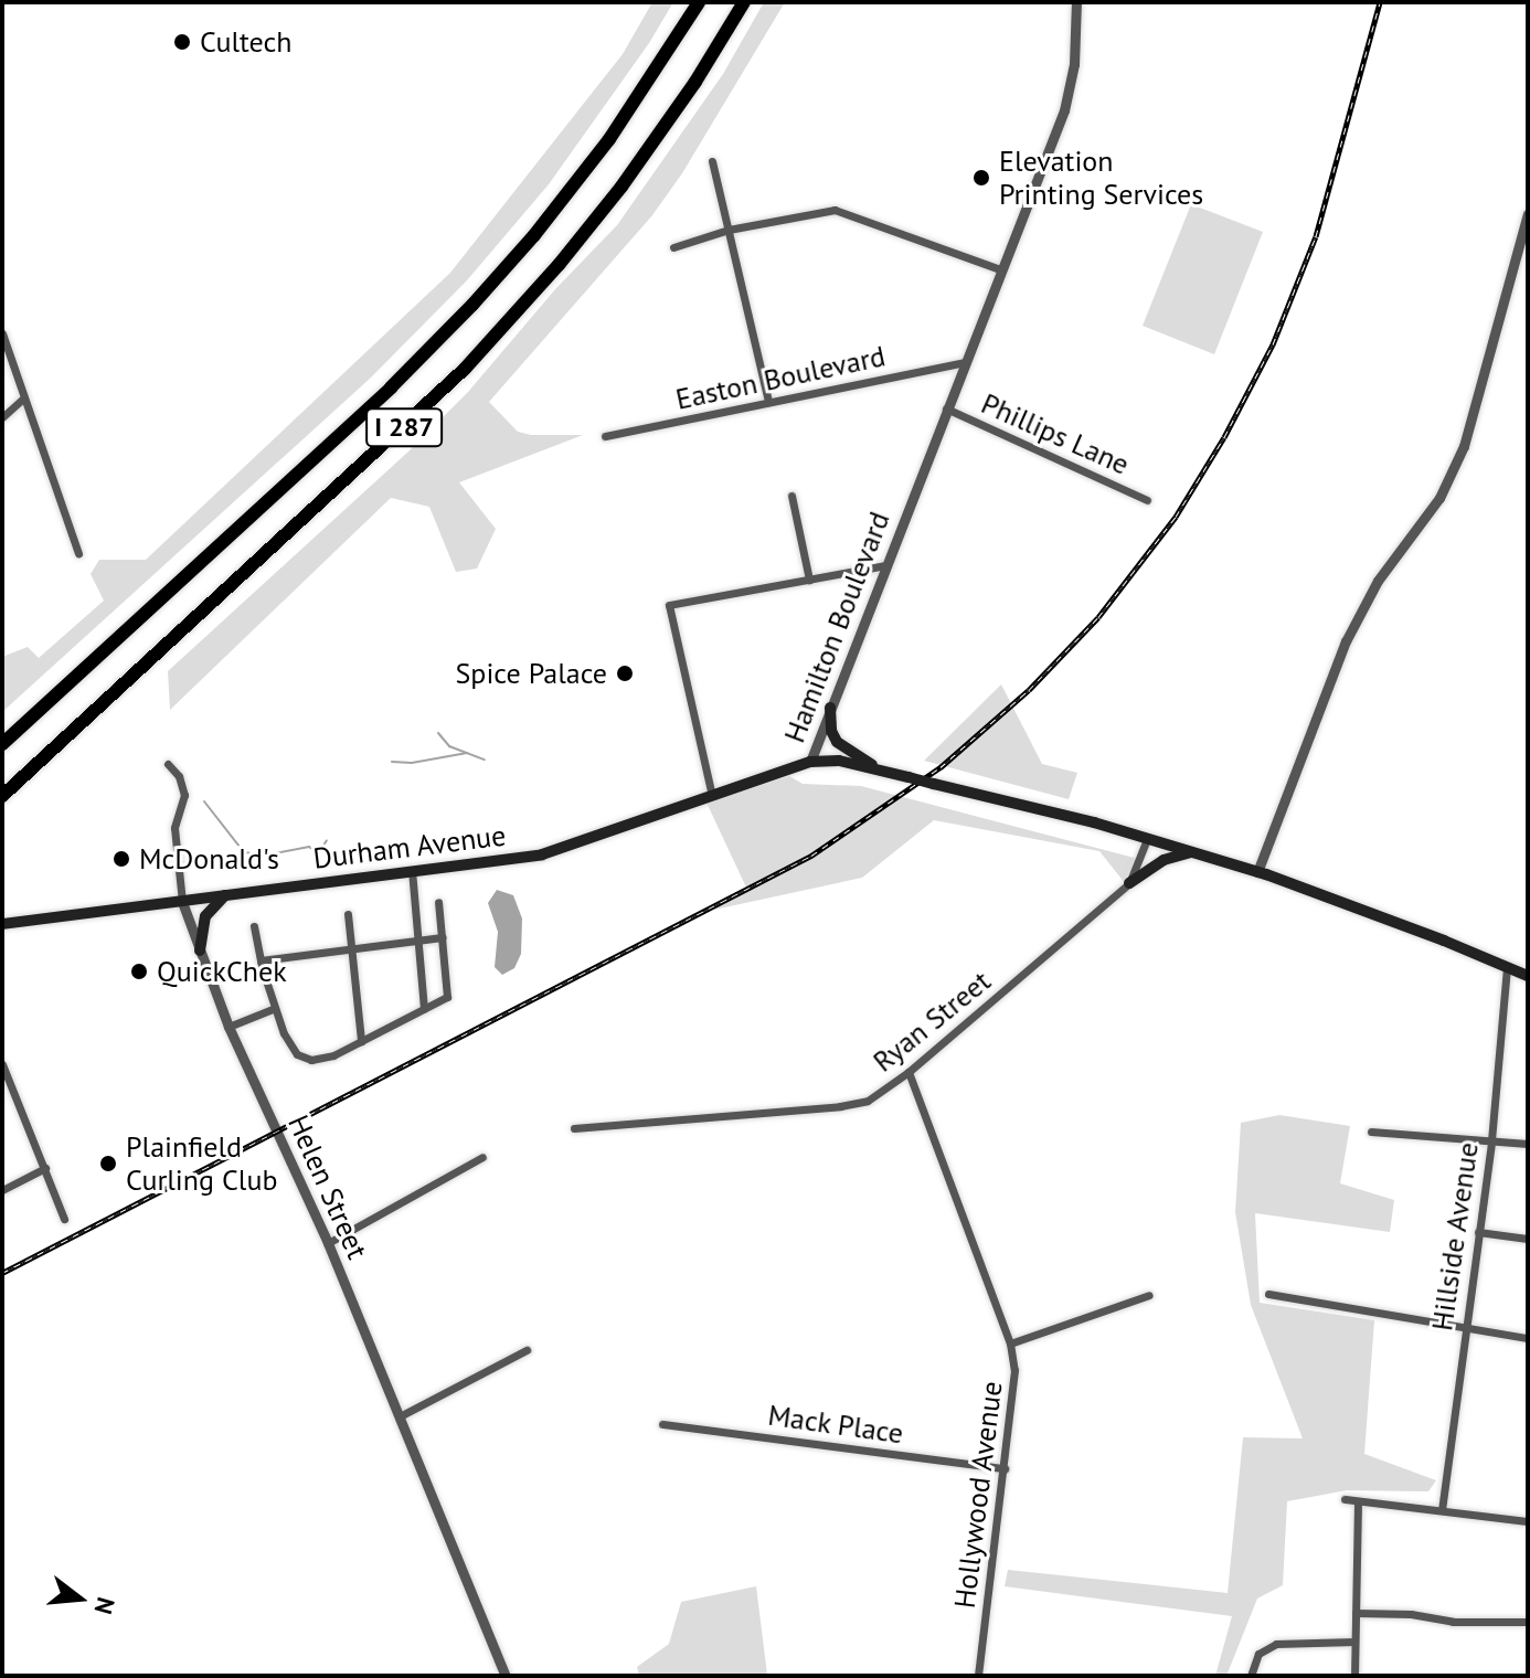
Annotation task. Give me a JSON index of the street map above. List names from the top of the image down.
{
  "streets": {
    "highway": ["I 287"],
    "main road": ["Hamilton Boulevard", "Durham Avenue"],
    "street": [
      "Easton Boulevard",
      "Phillips Lane",
      "Ryan Street",
      "Helen Street",
      "Hillside Avenue",
      "Mack Place",
      "Hollywood Avenue"
    ]
  },
  "crossings": [
    ["Easton Boulevard", "Hamilton Boulevard"],
    ["Phillips Lane", "Hamilton Boulevard"],
    ["Hamilton Boulevard", "Durham Avenue"],
    ["Hamilton Boulevard", "Ryan Street"],
    ["Hamilton Boulevard", "Hillside Avenue"],
    ["Durham Avenue", "Helen Street"],
    ["Ryan Street", "Hollywood Avenue"],
    ["Mack Place", "Hollywood Avenue"]
  ],
  "places": [
    "Cultech",
    "Elevation Printing Services",
    "Spice Palace",
    "McDonald's",
    "QuickChek",
    "Plainfield Curling Club"
  ],
  "north": "right"
}
